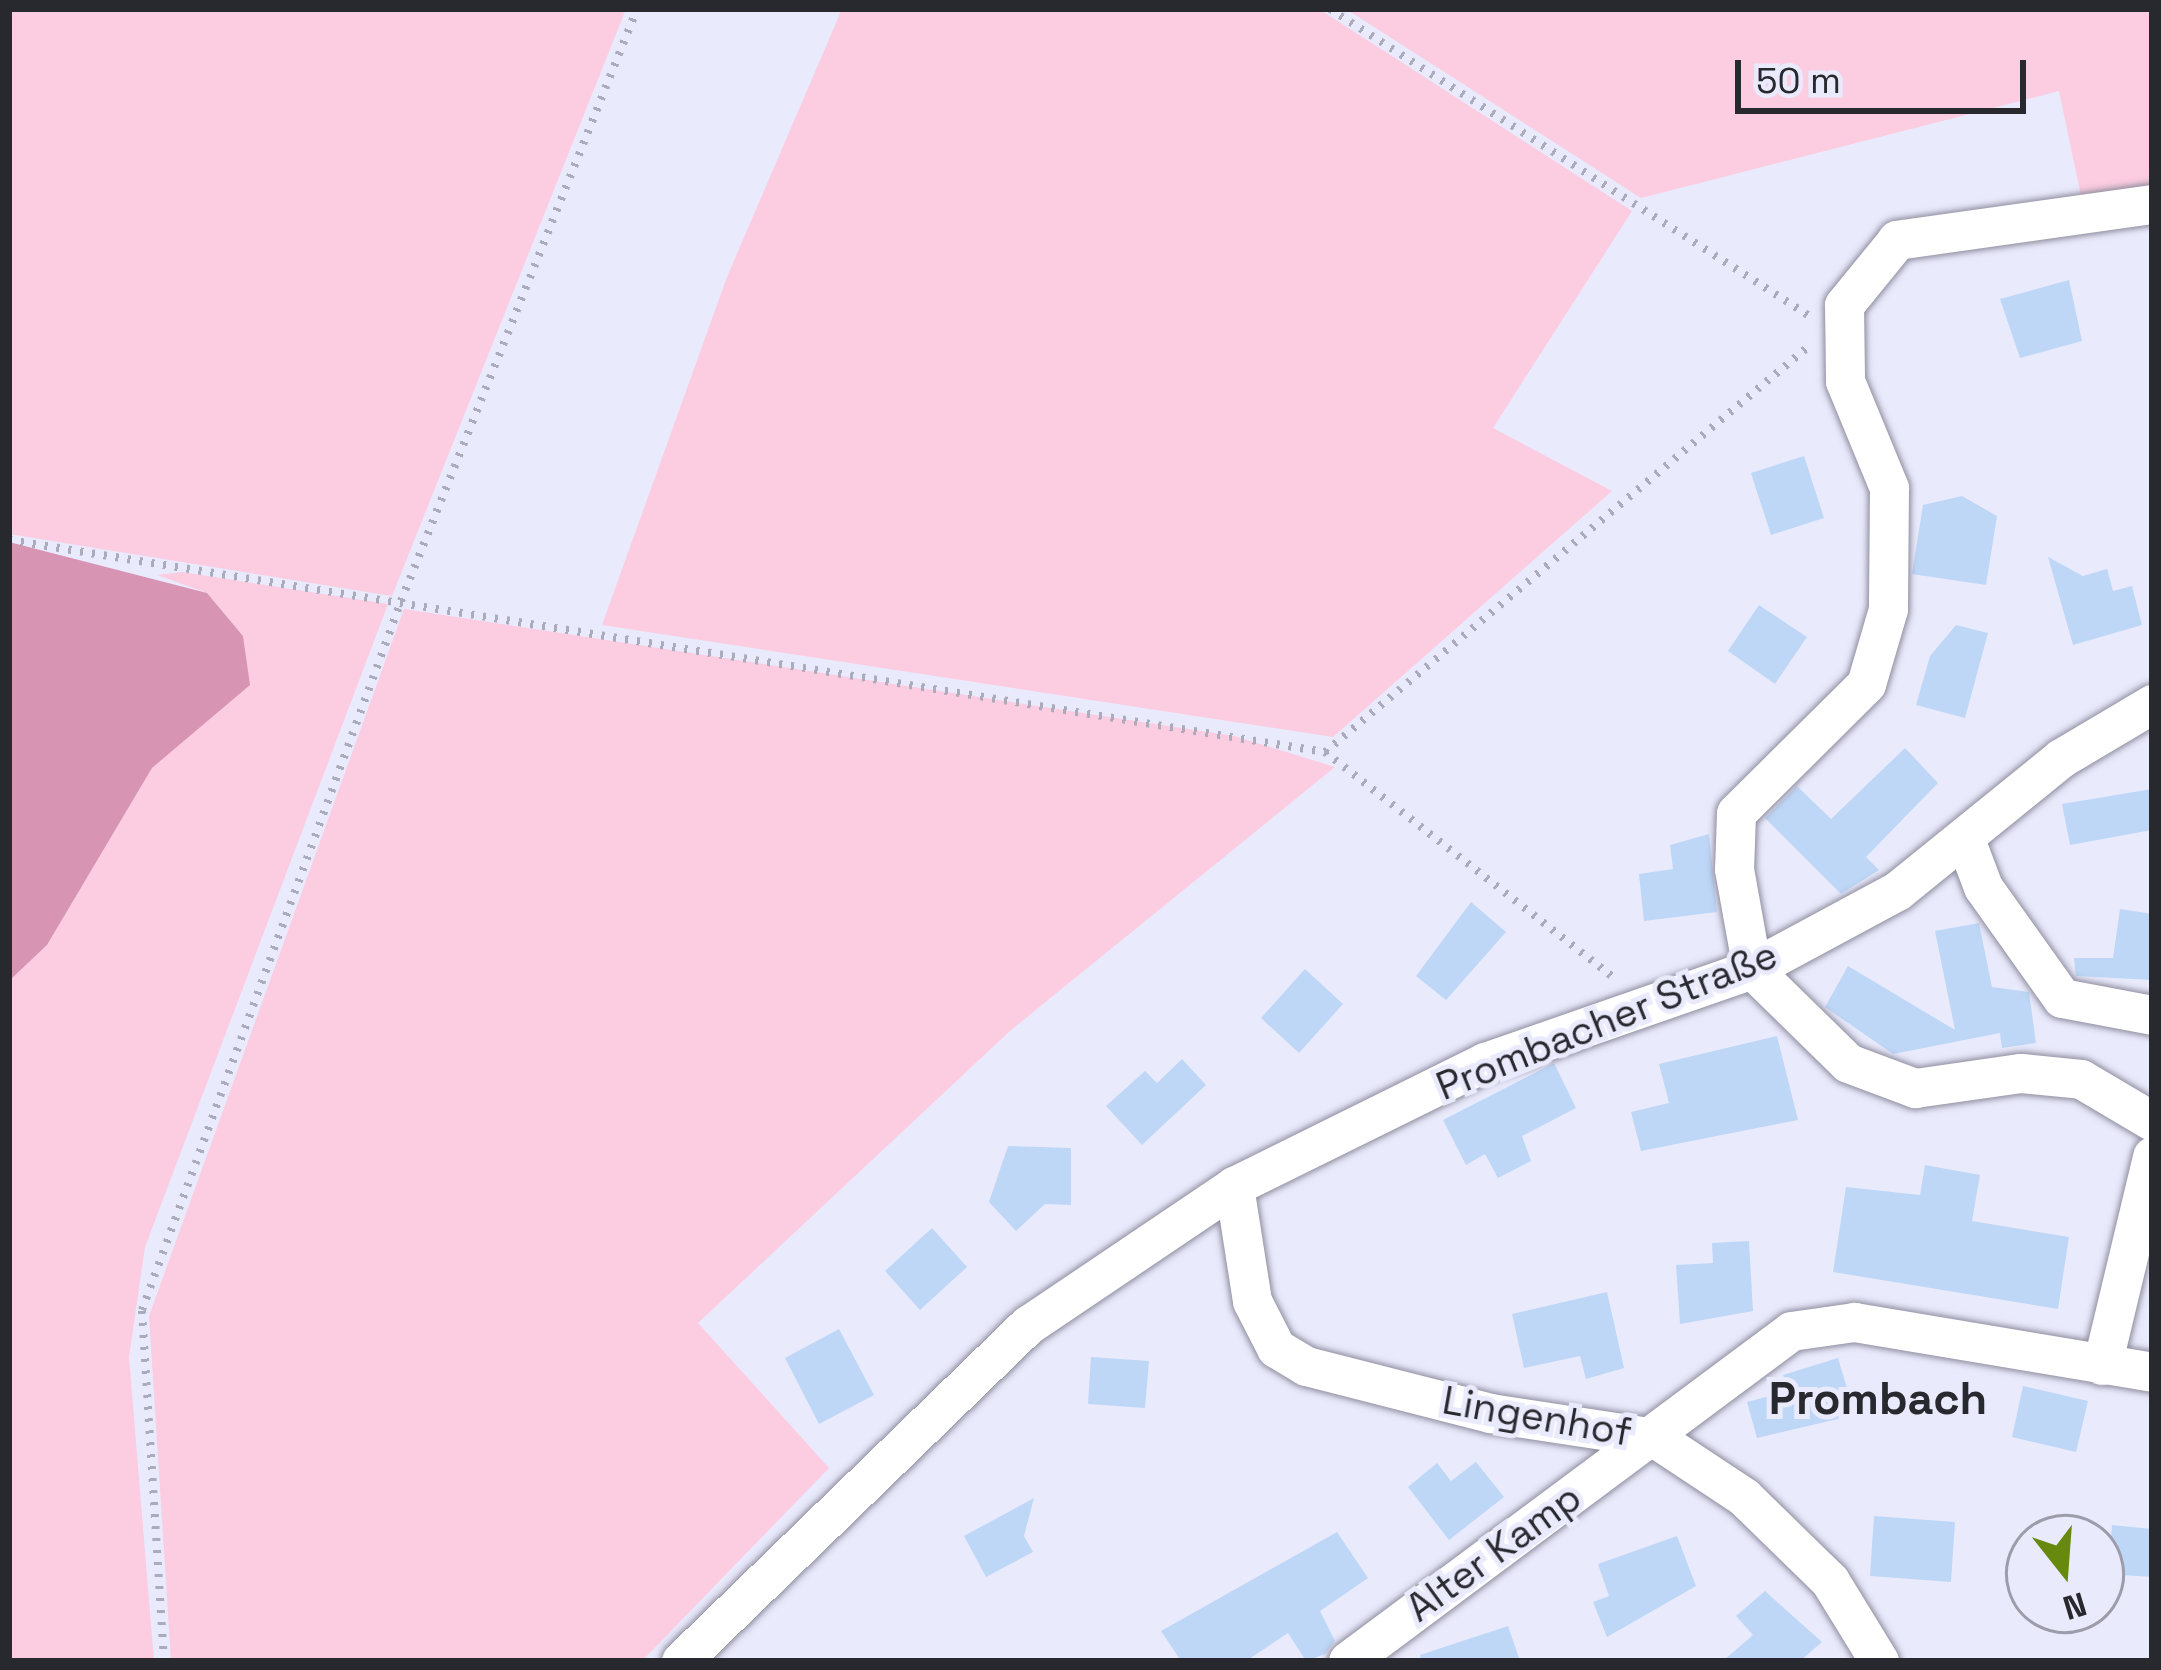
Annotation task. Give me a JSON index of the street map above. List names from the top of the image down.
{
  "streets": {
    "street": ["Prombacher Straße", "Lingenhof", "Alter Kamp"]
  },
  "crossings": [
    ["Prombacher Straße", "Lingenhof"],
    ["Lingenhof", "Alter Kamp"]
  ],
  "districts": ["Prombach"],
  "scale_bar": "50 m",
  "north": "bottom"
}
